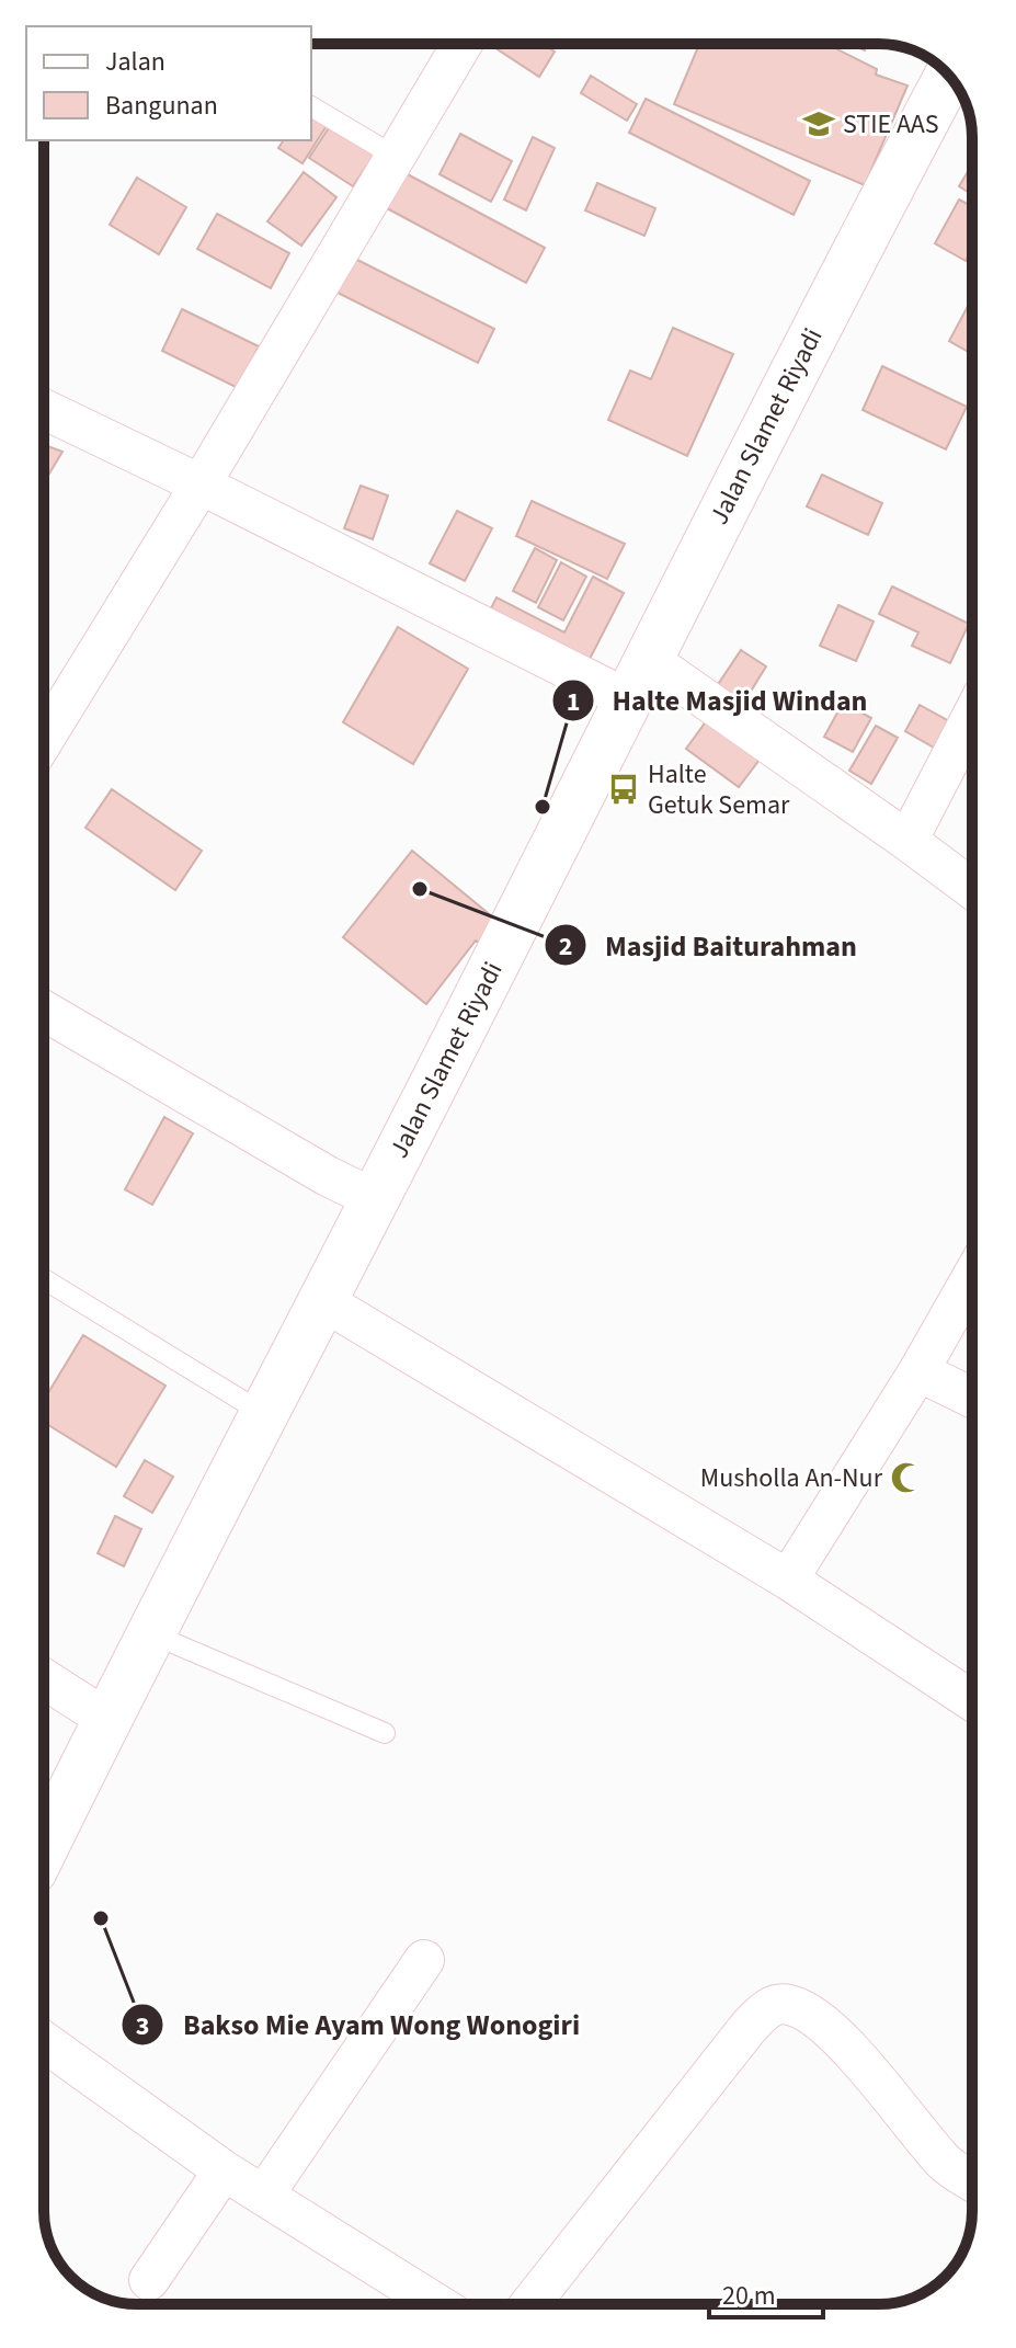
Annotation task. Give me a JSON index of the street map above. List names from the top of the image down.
{
  "streets": {
    "main road": ["Jalan Slamet Riyadi"]
  },
  "places": {
    "school or university": ["STIE AAS"],
    "bus stop": ["Halte Getuk Semar"],
    "other": ["Halte Masjid Windan", "Masjid Baiturahman", "Bakso Mie Ayam Wong Wonogiri"],
    "mosque": ["Musholla An-Nur"]
  },
  "legend": ["Jalan", "Bangunan"],
  "scale_bar": "20 m"
}
